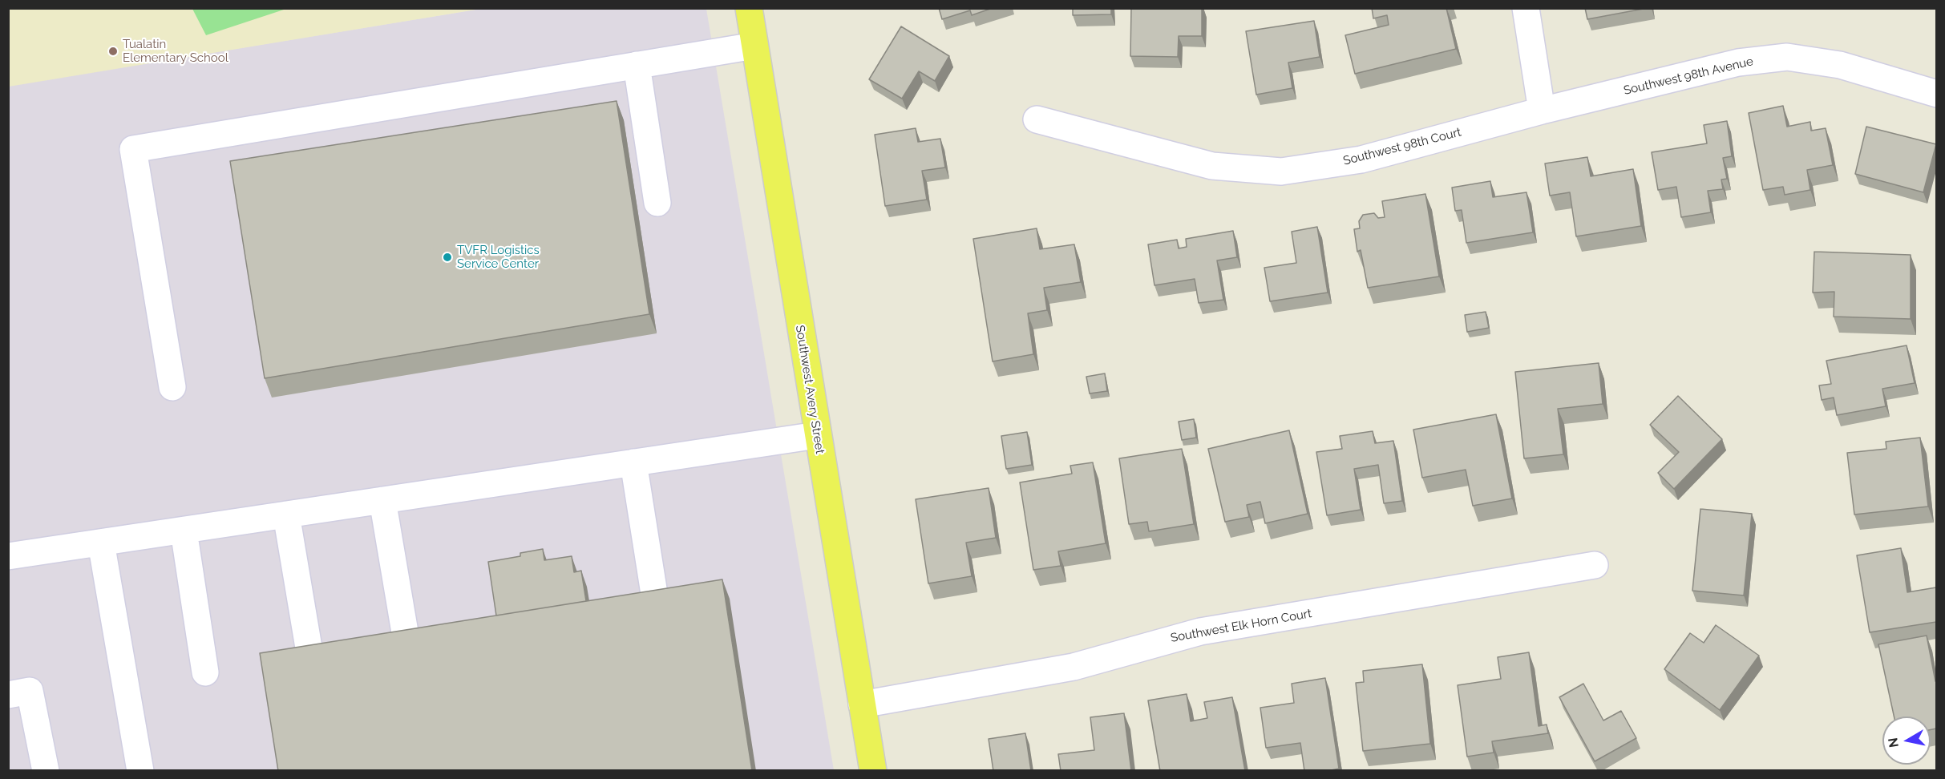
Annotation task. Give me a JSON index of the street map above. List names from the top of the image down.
{
  "streets": {
    "main road": ["Southwest Avery Street"],
    "street": ["Southwest 98th Avenue", "Southwest 98th Court", "Southwest Elk Horn Court"]
  },
  "crossings": [
    ["Southwest 98th Avenue", "Southwest 98th Court"],
    ["Southwest Avery Street", "Southwest Elk Horn Court"]
  ],
  "places": ["Tualatin Elementary School", "TVFR Logistics Service Center"],
  "north": "left"
}
